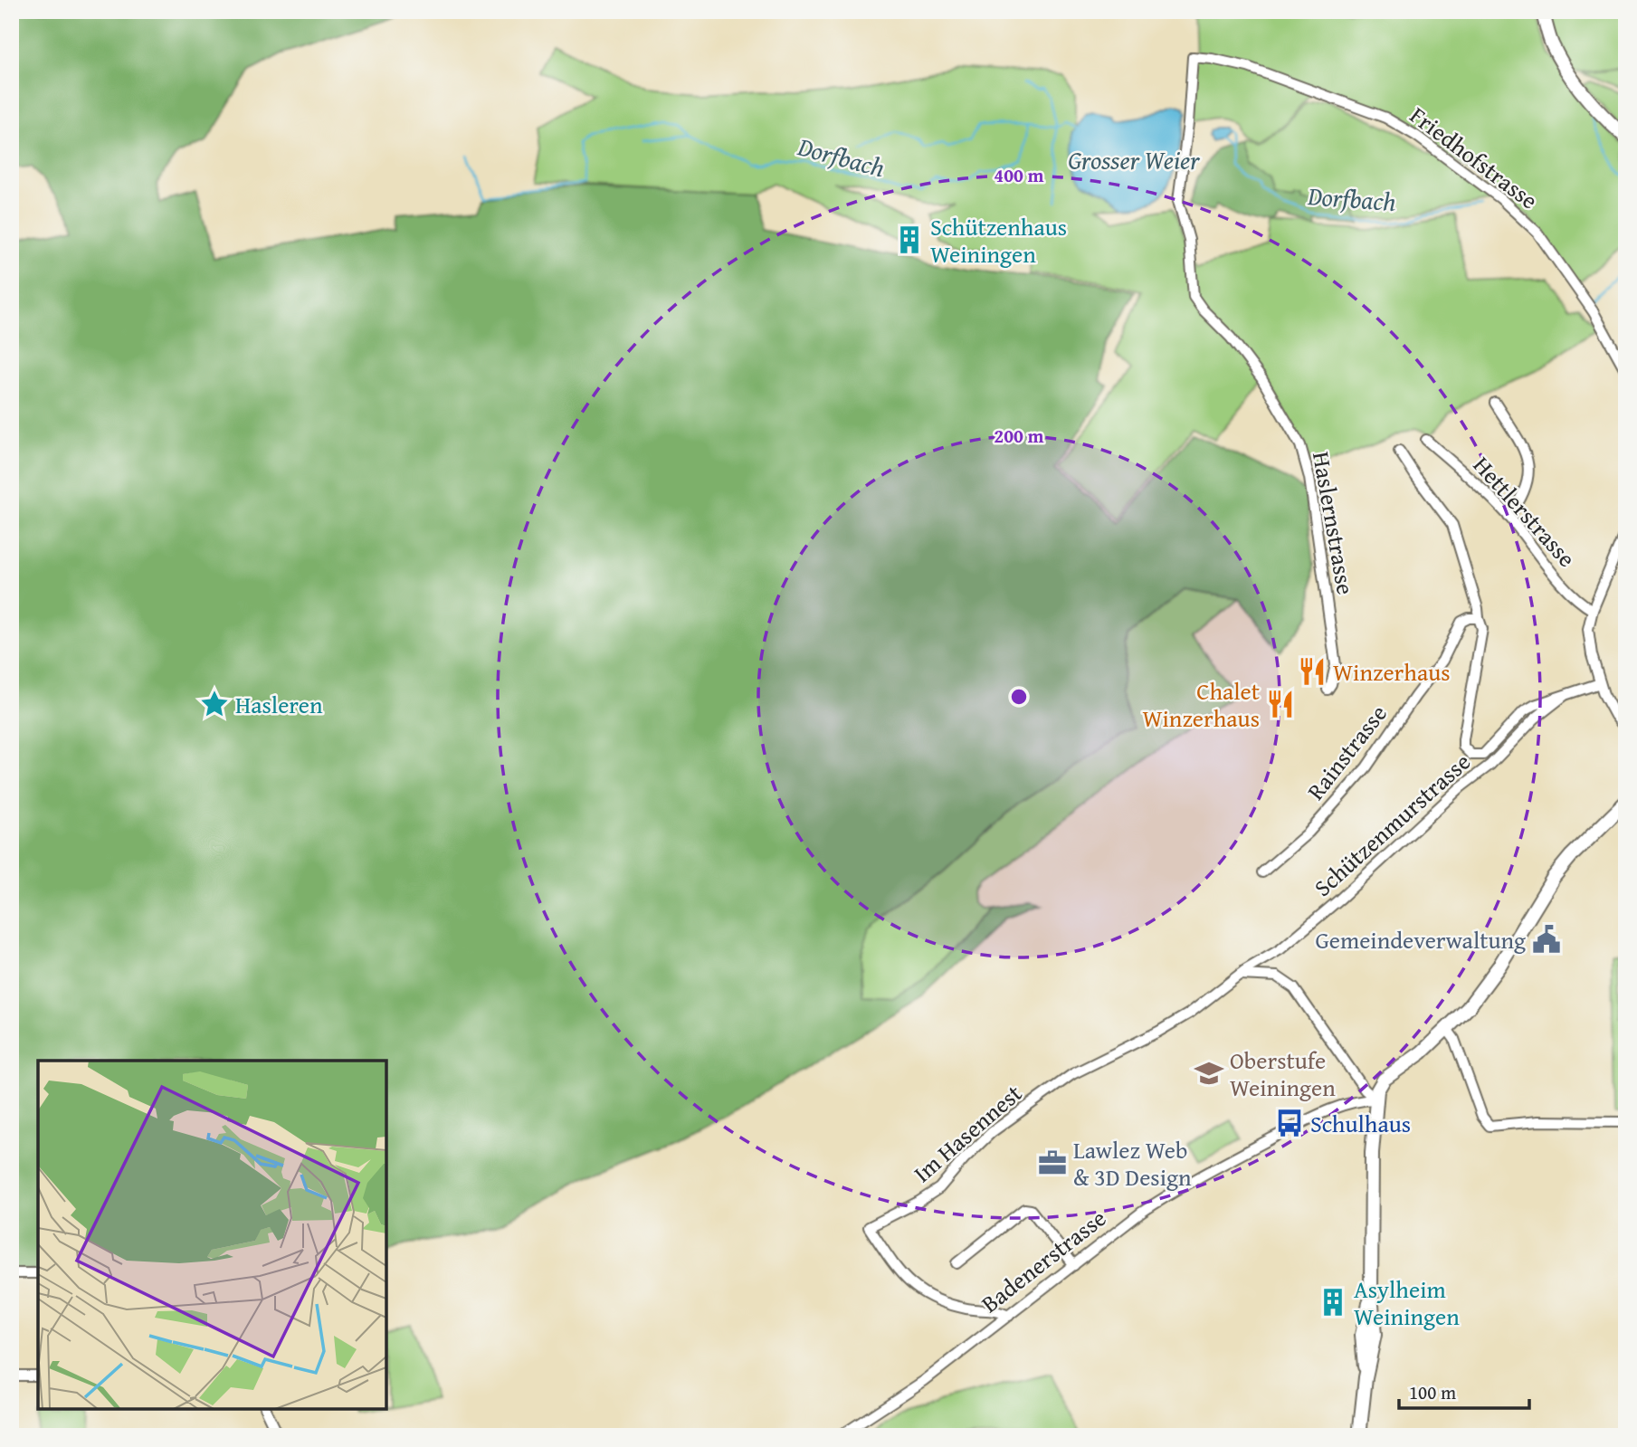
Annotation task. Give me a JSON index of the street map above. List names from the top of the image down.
{
  "streets": {
    "street": [
      "Friedhofstrasse",
      "Hettlerstrasse",
      "Haslernstrasse",
      "Rainstrasse",
      "Schützenmurstrasse",
      "Im Hasennest",
      "Badenerstrasse"
    ]
  },
  "crossings": [
    ["Friedhofstrasse", "Haslernstrasse"],
    ["Schützenmurstrasse", "Im Hasennest"],
    ["Im Hasennest", "Badenerstrasse"]
  ],
  "water": ["Dorfbach", "Grosser Weier"],
  "places": {
    "building": ["Schützenhaus Weiningen", "Asylheim Weiningen"],
    "restaurant": ["Winzerhaus", "Chalet Winzerhaus"],
    "place": ["Hasleren"],
    "public building": ["Gemeindeverwaltung"],
    "school or university": ["Oberstufe Weiningen"],
    "bus stop": ["Schulhaus"],
    "office": ["Lawlez Web & 3D Design"]
  },
  "scale_bar": "100 m",
  "rings": ["400 m", "200 m"]
}
